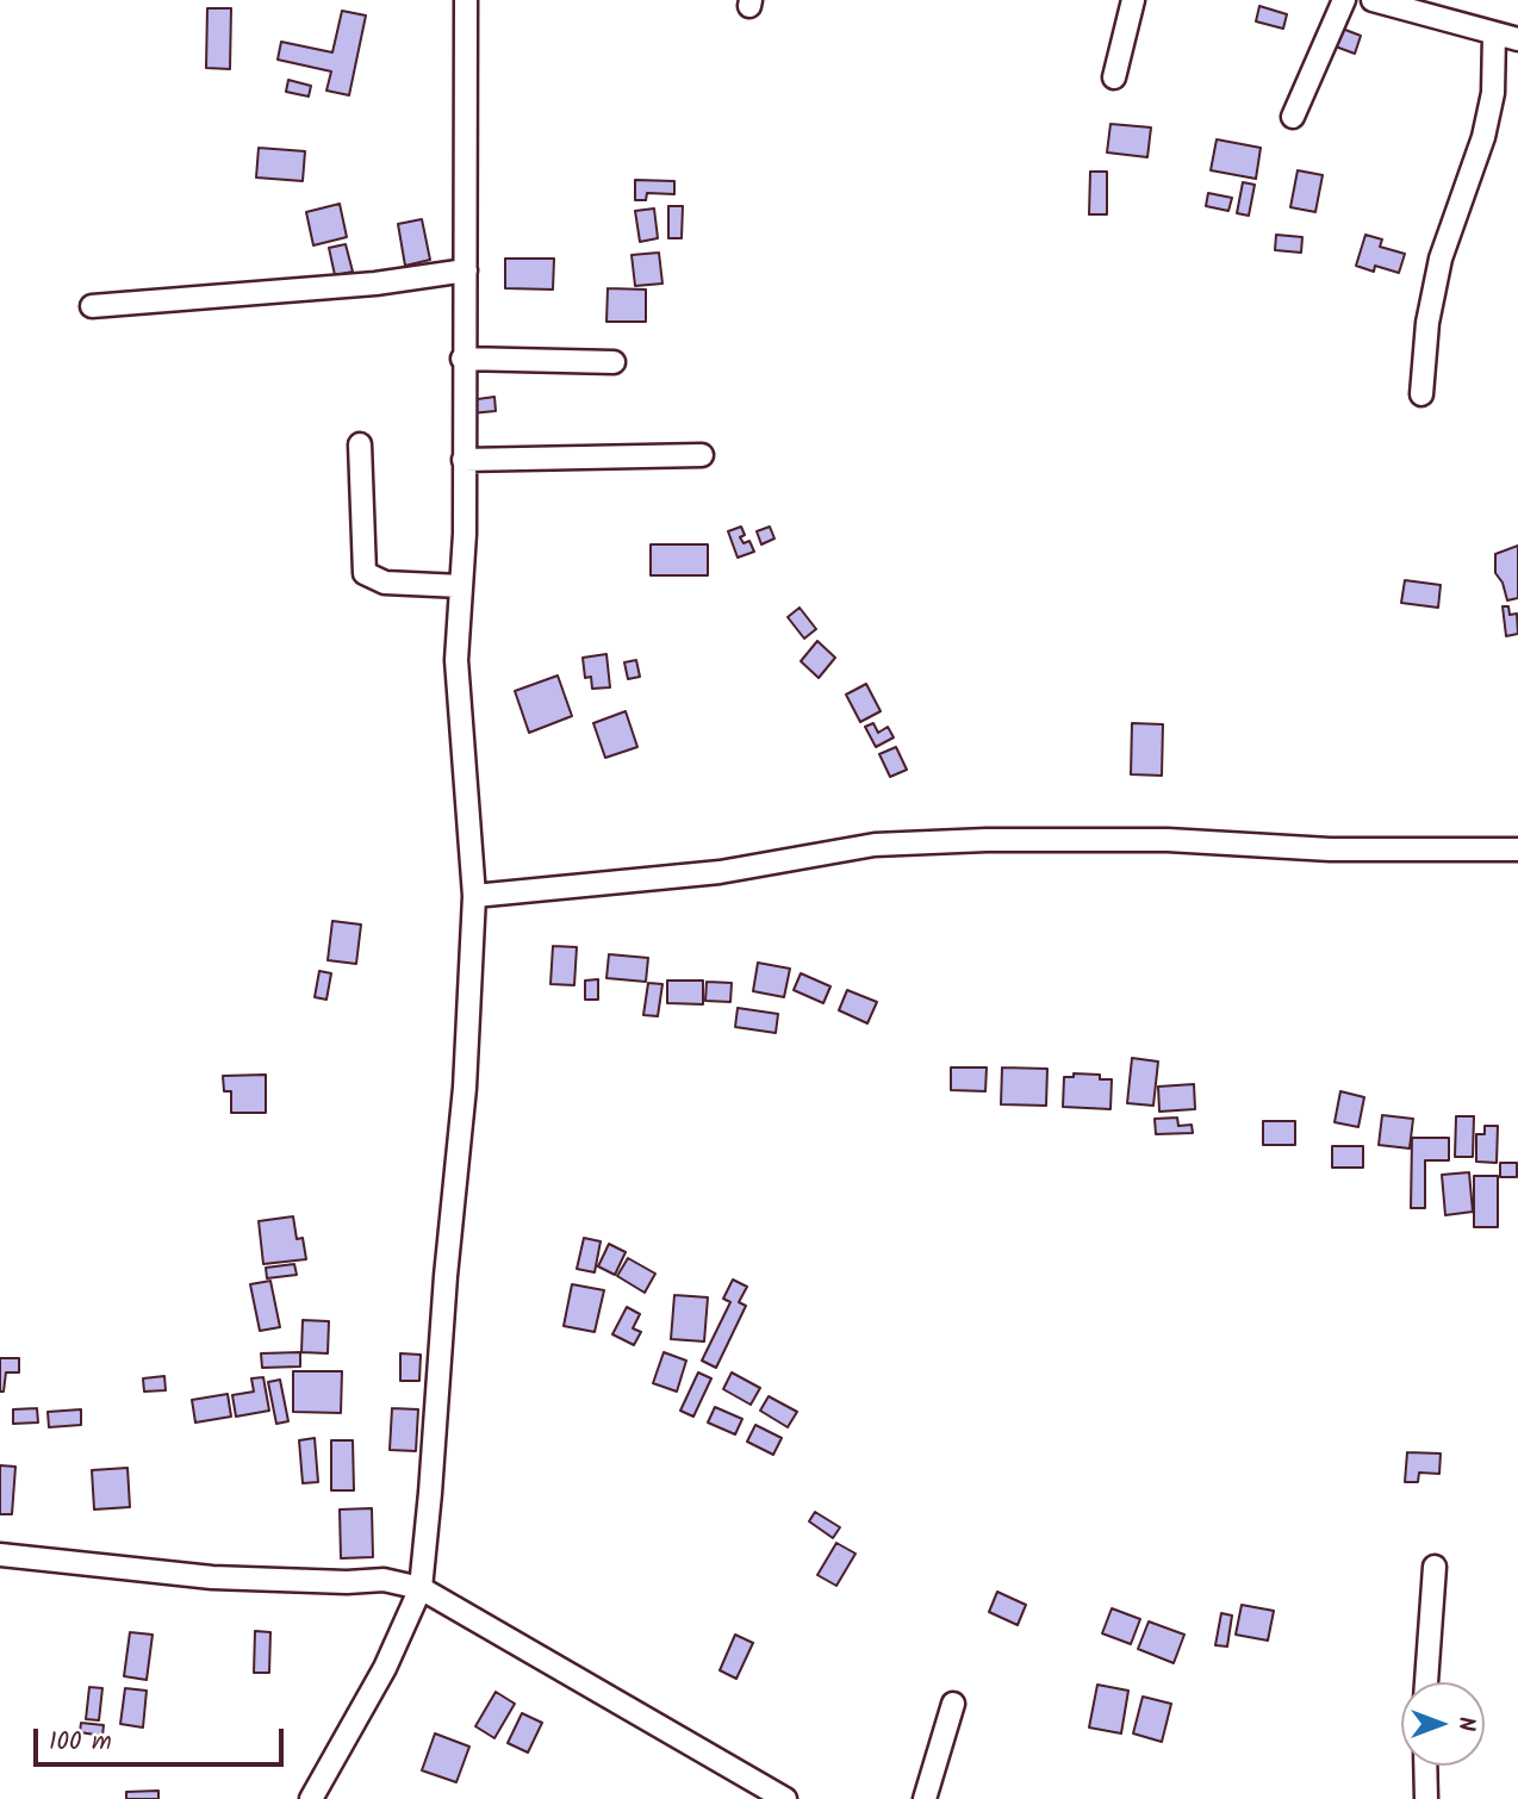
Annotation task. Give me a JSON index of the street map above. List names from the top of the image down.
{
  "scale_bar": "100 m",
  "north": "right"
}
